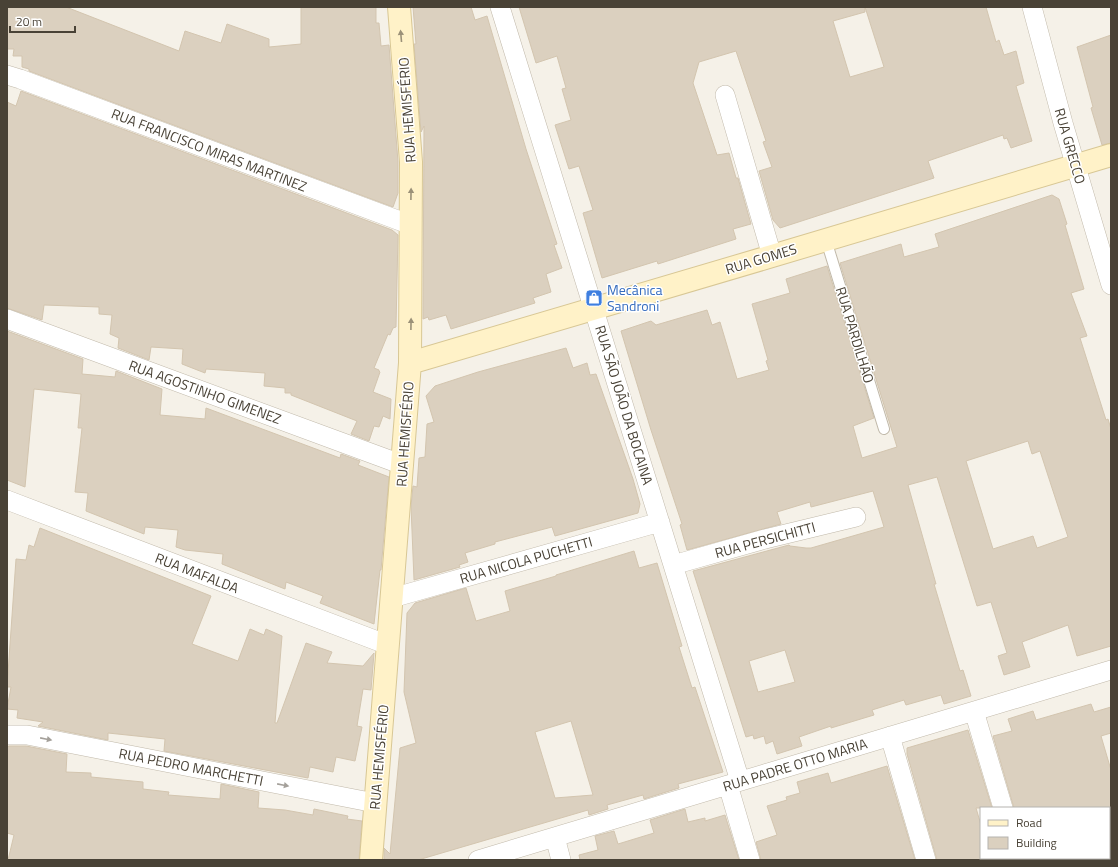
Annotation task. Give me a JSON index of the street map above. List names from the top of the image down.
{
  "streets": {
    "street": [
      "RUA HEMISFÉRIO",
      "RUA GRECCO",
      "RUA FRANCISCO MIRAS MARTINEZ",
      "RUA GOMES",
      "RUA AGOSTINHO GIMENEZ",
      "RUA SÃO JOÃO DA BOCAINA",
      "RUA PERSICHITTI",
      "RUA NICOLA PUCHETTI",
      "RUA MAFALDA",
      "RUA PADRE OTTO MARIA",
      "RUA PEDRO MARCHETTI"
    ],
    "lane": ["RUA PARDILHÃO"]
  },
  "crossings": [
    ["RUA HEMISFÉRIO", "RUA FRANCISCO MIRAS MARTINEZ"],
    ["RUA HEMISFÉRIO", "RUA GOMES"],
    ["RUA HEMISFÉRIO", "RUA AGOSTINHO GIMENEZ"],
    ["RUA HEMISFÉRIO", "RUA NICOLA PUCHETTI"],
    ["RUA HEMISFÉRIO", "RUA MAFALDA"],
    ["RUA HEMISFÉRIO", "RUA PEDRO MARCHETTI"],
    ["RUA GRECCO", "RUA GOMES"],
    ["RUA GOMES", "RUA PARDILHÃO"],
    ["RUA GOMES", "RUA SÃO JOÃO DA BOCAINA"],
    ["RUA SÃO JOÃO DA BOCAINA", "RUA PERSICHITTI"],
    ["RUA SÃO JOÃO DA BOCAINA", "RUA NICOLA PUCHETTI"],
    ["RUA SÃO JOÃO DA BOCAINA", "RUA PADRE OTTO MARIA"]
  ],
  "one_way": ["RUA HEMISFÉRIO", "RUA PEDRO MARCHETTI"],
  "places": {
    "shop": ["Mecânica Sandroni"]
  },
  "legend": ["Road", "Building"],
  "scale_bar": "20 m"
}
